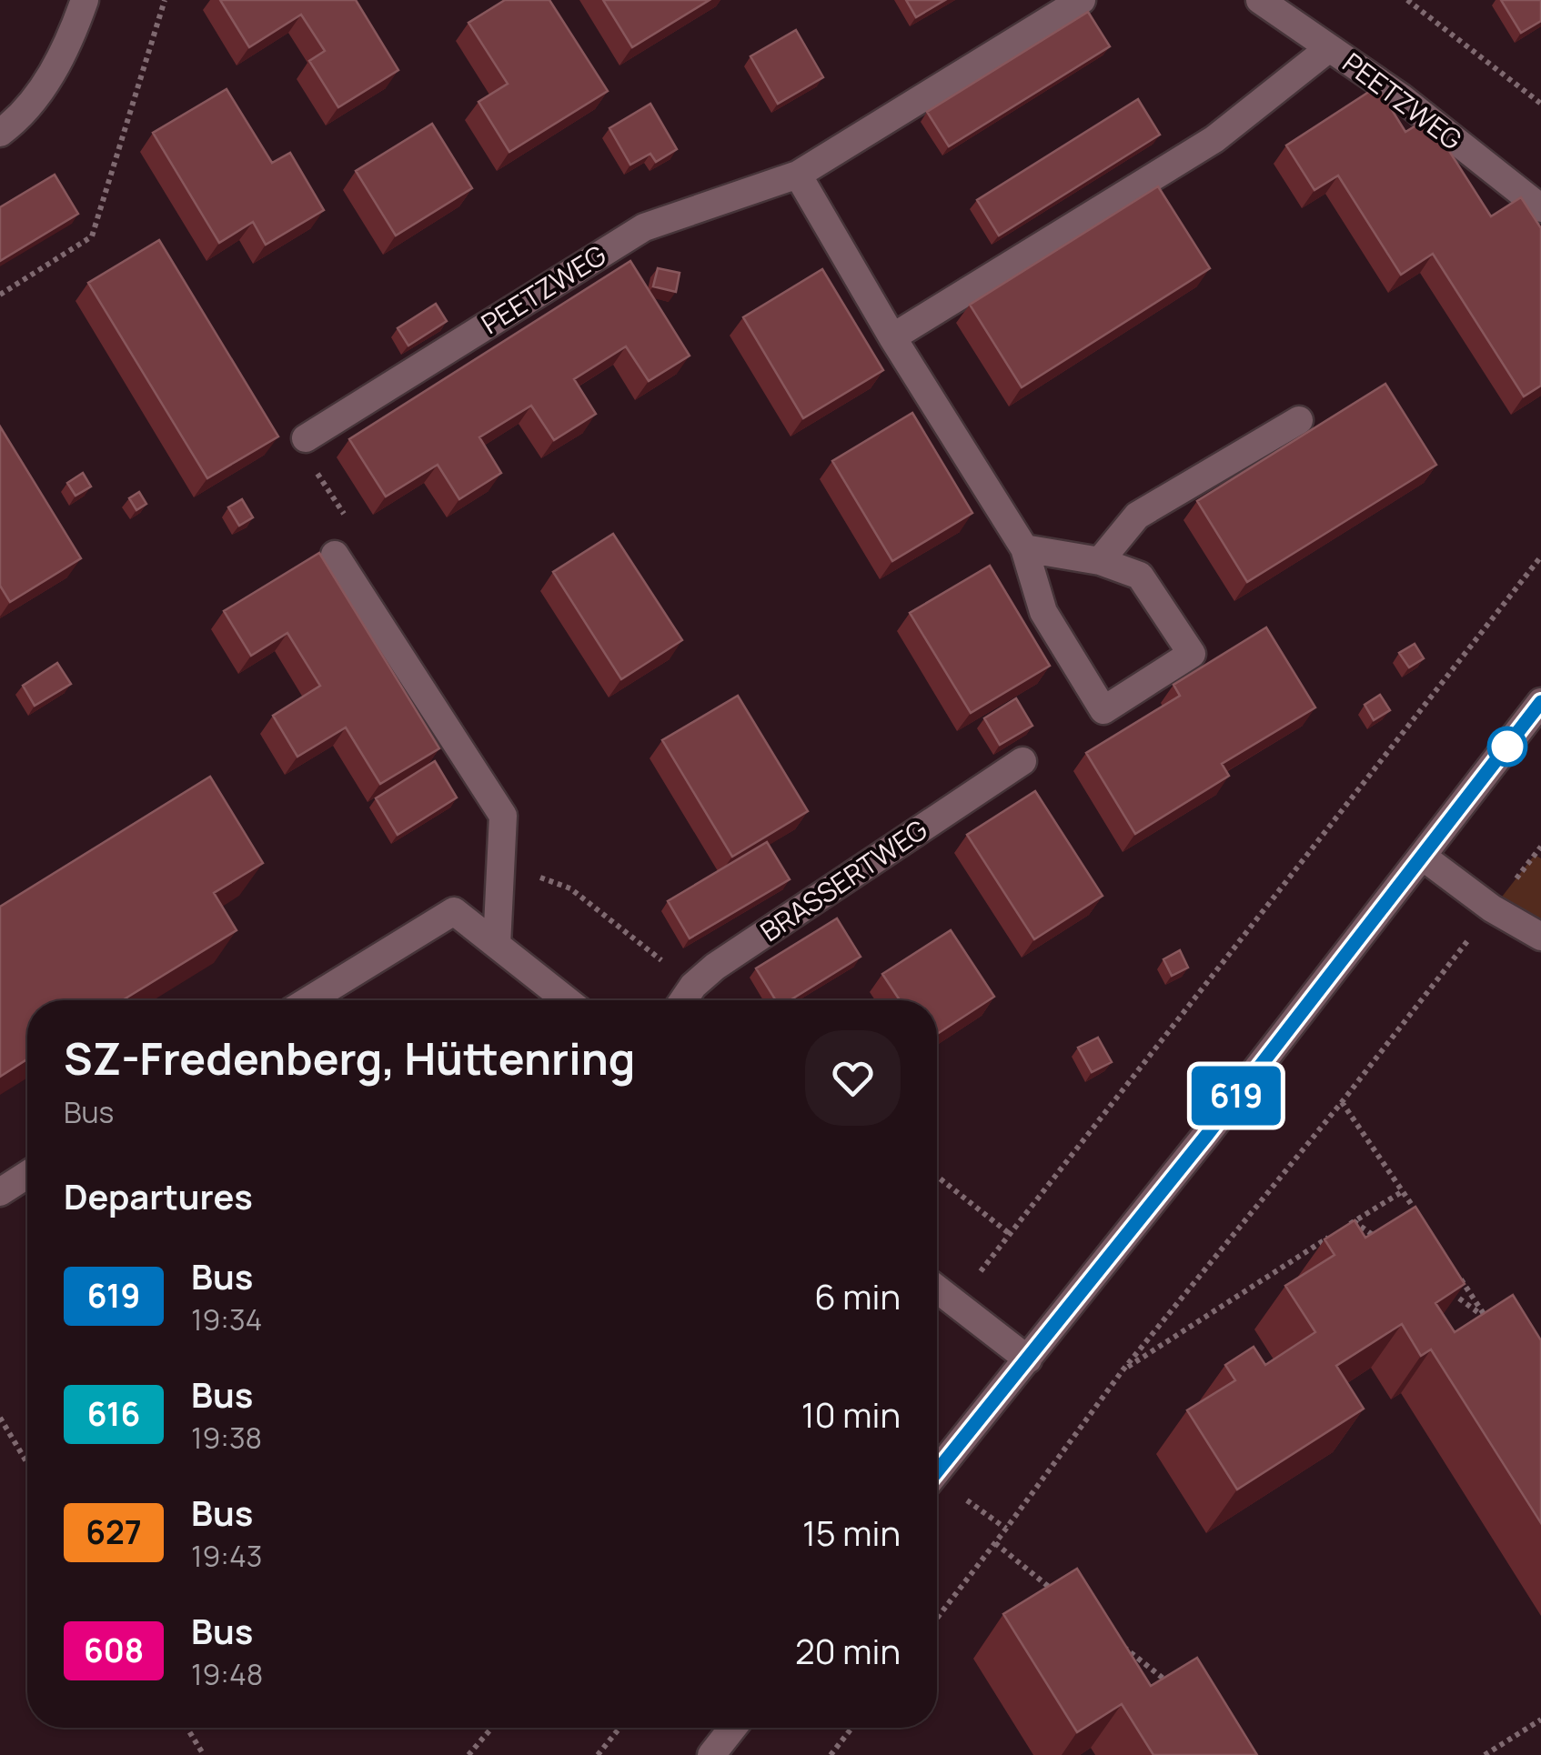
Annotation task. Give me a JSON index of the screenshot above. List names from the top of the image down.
{
  "streets": {
    "street": ["PEETZWEG", "BRASSERTWEG"]
  },
  "lines": ["bus line 619"],
  "page": {
    "on_map": "619",
    "heading": [
      ["SZ-Fredenberg, Hüttenring", "Bus"],
      "Departures"
    ],
    "list": [
      {
        "mark": "619",
        "name": "Bus",
        "note": "19:34",
        "value": "6 min"
      },
      {
        "mark": "616",
        "name": "Bus",
        "note": "19:38",
        "value": "10 min"
      },
      {
        "mark": "627",
        "name": "Bus",
        "note": "19:43",
        "value": "15 min"
      },
      {
        "mark": "608",
        "name": "Bus",
        "note": "19:48",
        "value": "20 min"
      }
    ]
  }
}
